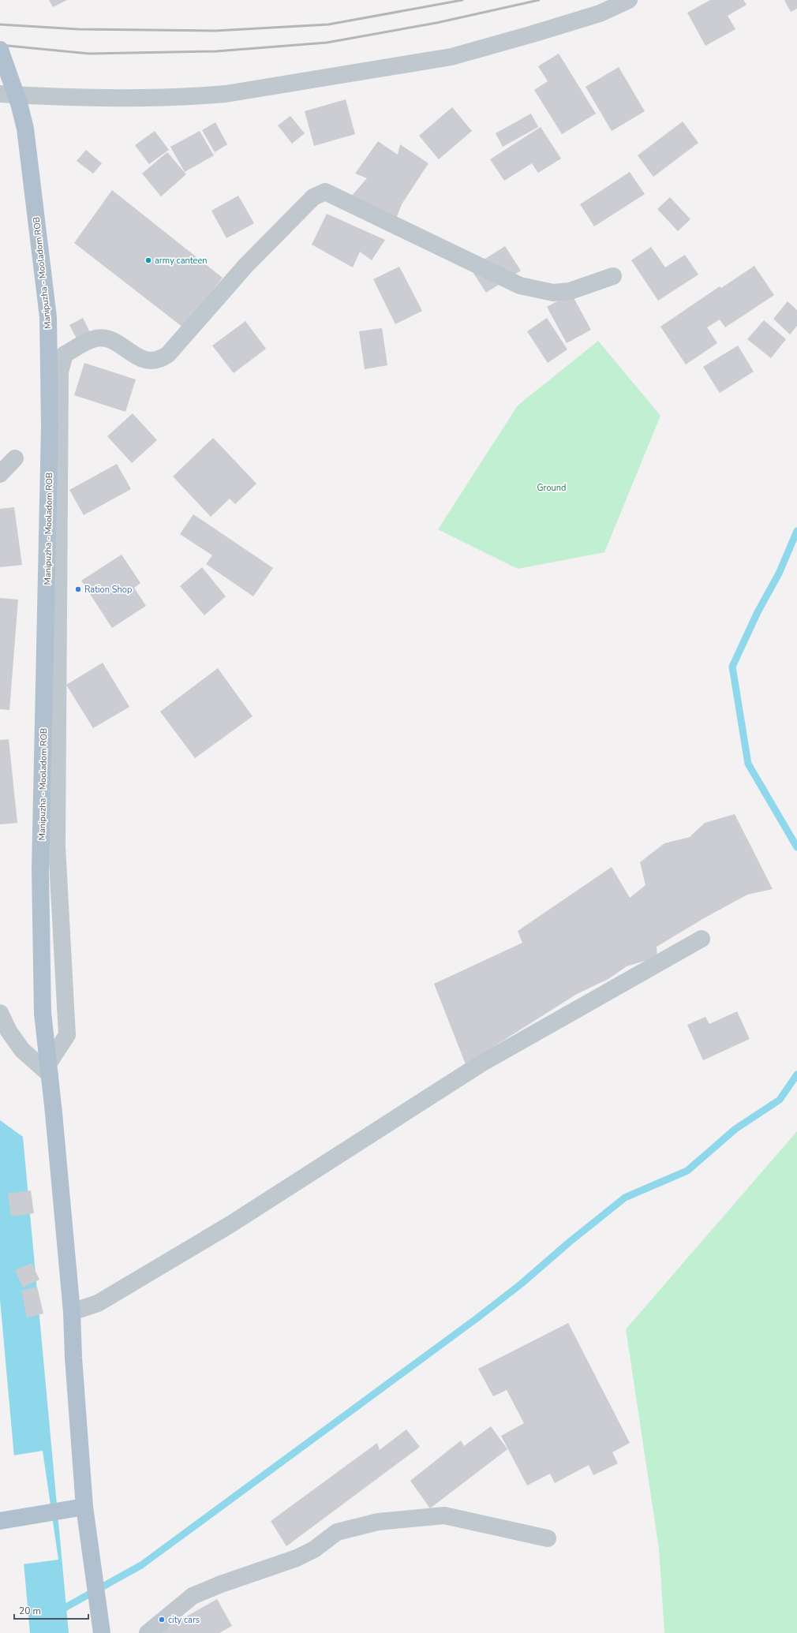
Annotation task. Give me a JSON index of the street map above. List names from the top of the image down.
{
  "streets": {
    "main road": ["Manipuzha - Mooladom ROB"]
  },
  "parks": ["Ground"],
  "places": ["army canteen", "Ration Shop", "city cars"],
  "scale_bar": "20 m"
}
